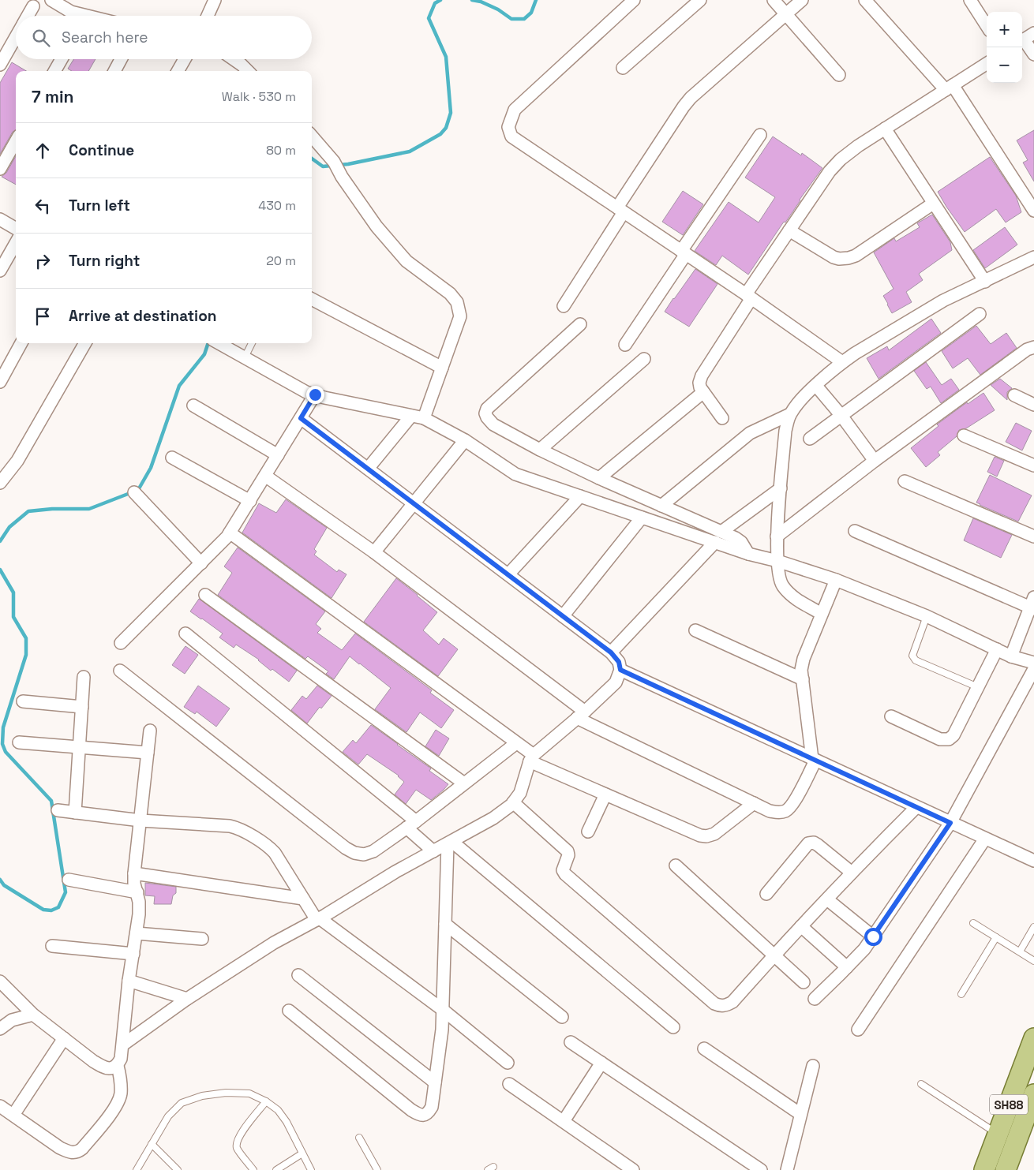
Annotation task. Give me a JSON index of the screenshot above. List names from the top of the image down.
{
  "streets": {
    "main road": ["SH88"]
  },
  "page": {
    "map_buttons": ["+", "−"],
    "search": "Search here",
    "heading": ["7 min", "Walk · 530 m"],
    "list": [
      ["Continue", "80 m"],
      ["Turn left", "430 m"],
      ["Turn right", "20 m"],
      "Arrive at destination"
    ]
  }
}
